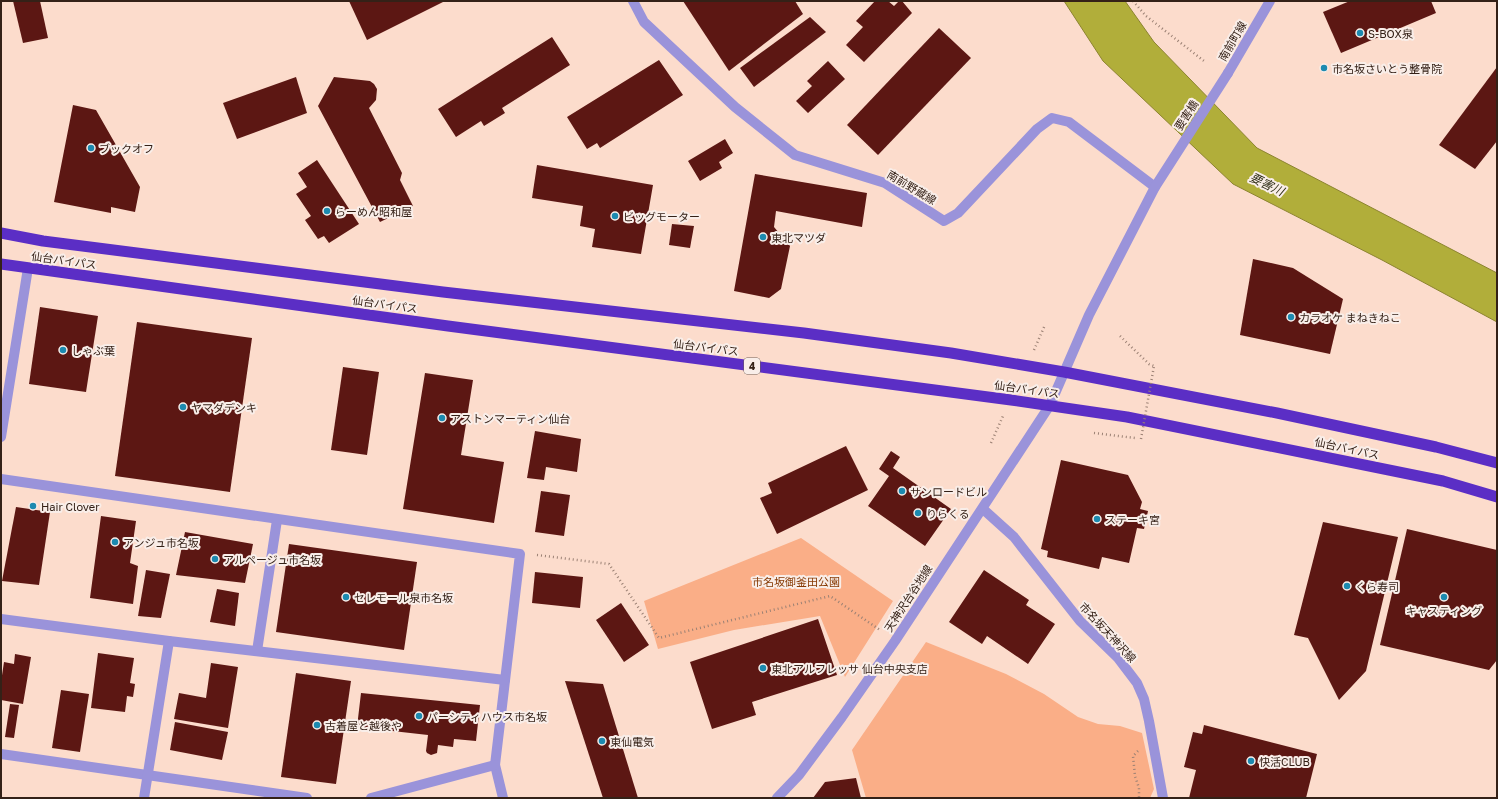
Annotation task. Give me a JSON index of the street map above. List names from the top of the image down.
{
  "streets": {
    "highway": ["仙台バイパス", "4"],
    "street": [
      "南前町線",
      "要害橋",
      "南前野蔵線",
      "天神沢台谷地線",
      "市名坂天神沢線"
    ]
  },
  "crossings": [
    ["南前町線", "要害橋"],
    ["要害橋", "南前野蔵線"],
    ["要害橋", "仙台バイパス"],
    ["要害橋", "天神沢台谷地線"],
    ["仙台バイパス", "天神沢台谷地線"],
    ["天神沢台谷地線", "市名坂天神沢線"]
  ],
  "water": ["要害川"],
  "parks": ["市名坂御釜田公園"],
  "places": [
    "S-BOX泉",
    "市名坂さいとう整骨院",
    "ブックオフ",
    "らーめん昭和屋",
    "ビッグモーター",
    "東北マツダ",
    "カラオケ まねきねこ",
    "しゃぶ葉",
    "ヤマダデンキ",
    "アストンマーティン仙台",
    "サンロードビル",
    "Hair Clover",
    "りらくる",
    "ステーキ宮",
    "アンジュ市名坂",
    "アルページュ市名坂",
    "くら寿司",
    "セレモール泉市名坂",
    "キャスティング",
    "東北アルフレッサ 仙台中央支店",
    "パーシティハウス市名坂",
    "古着屋と越後や",
    "東仙電気",
    "快活CLUB"
  ]
}
